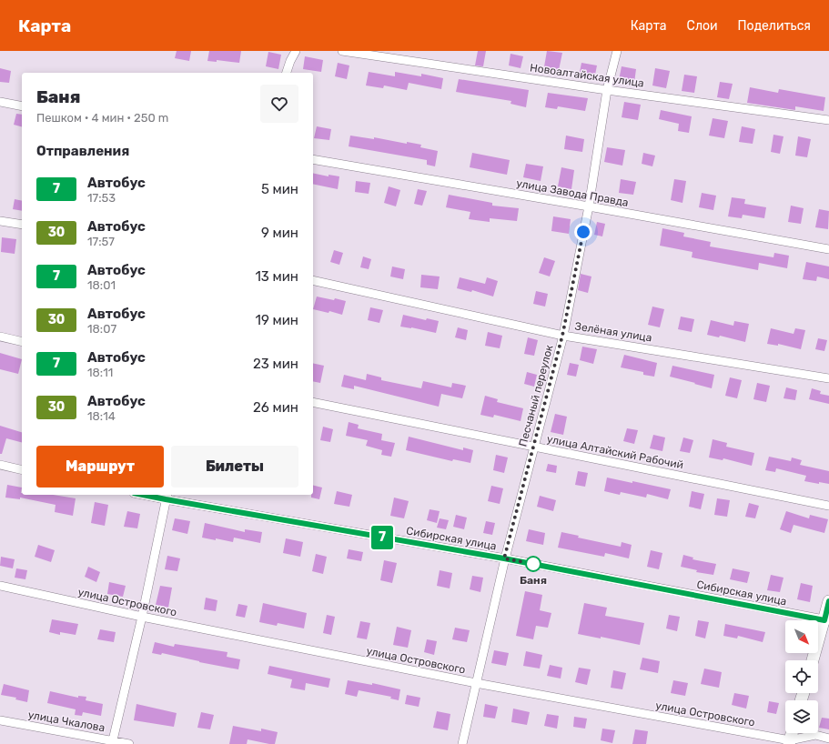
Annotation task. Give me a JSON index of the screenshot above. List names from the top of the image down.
{
  "streets": {
    "street": [
      "Новоалтайская улица",
      "улица Завода Правда",
      "Зелёная улица",
      "Песчаный переулок",
      "улица Алтайский Рабочий",
      "Сибирская улица",
      "улица Островского",
      "улица Чкалова"
    ]
  },
  "crossings": [
    ["Новоалтайская улица", "Песчаный переулок"],
    ["улица Завода Правда", "Песчаный переулок"],
    ["Зелёная улица", "Песчаный переулок"],
    ["Песчаный переулок", "улица Алтайский Рабочий"],
    ["Песчаный переулок", "Сибирская улица"],
    ["Песчаный переулок", "улица Островского"]
  ],
  "places": ["Баня"],
  "lines": ["bus line 7"],
  "north": "bottom right",
  "page": {
    "header": "Карта",
    "nav": ["Карта", "Слои", "Поделиться"],
    "on_map": "7",
    "heading": [
      ["Баня", "Пешком · 4 мин · 250 m"],
      "Отправления"
    ],
    "list": [
      {
        "mark": "7",
        "name": "Автобус",
        "note": "17:53",
        "value": "5 мин"
      },
      {
        "mark": "30",
        "name": "Автобус",
        "note": "17:57",
        "value": "9 мин"
      },
      {
        "mark": "7",
        "name": "Автобус",
        "note": "18:01",
        "value": "13 мин"
      },
      {
        "mark": "30",
        "name": "Автобус",
        "note": "18:07",
        "value": "19 мин"
      },
      {
        "mark": "7",
        "name": "Автобус",
        "note": "18:11",
        "value": "23 мин"
      },
      {
        "mark": "30",
        "name": "Автобус",
        "note": "18:14",
        "value": "26 мин"
      }
    ],
    "buttons": ["Маршрут", "Билеты"]
  }
}
